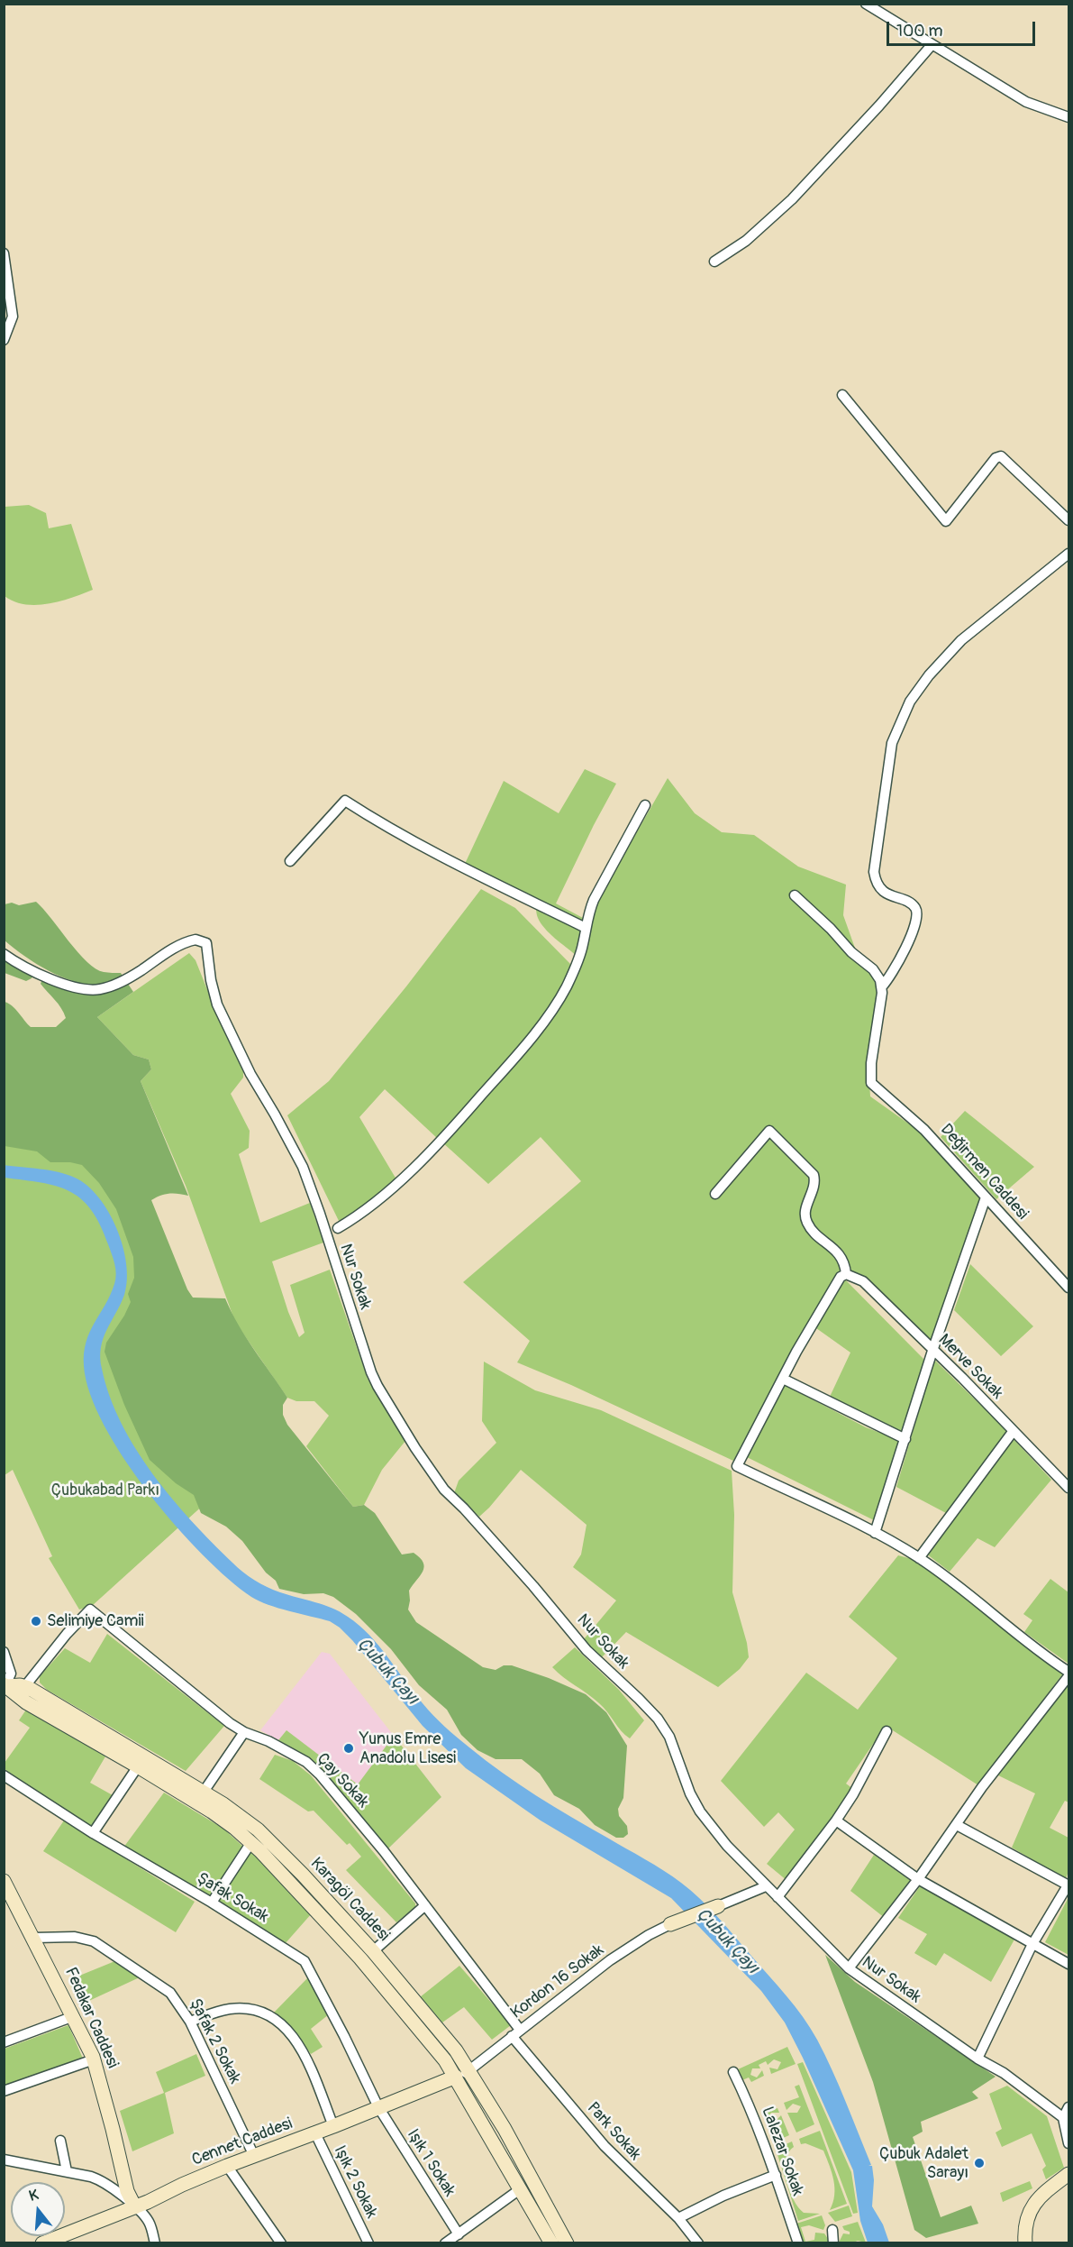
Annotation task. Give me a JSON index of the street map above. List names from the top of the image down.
{
  "streets": {
    "main road": ["Karagöl Caddesi", "Fedakar Caddesi", "Cennet Caddesi"],
    "street": [
      "Değirmen Caddesi",
      "Nur Sokak",
      "Merve Sokak",
      "Çay Sokak",
      "Şafak Sokak",
      "Kordon 16 Sokak",
      "Şafak 2 Sokak",
      "Park Sokak",
      "Lalezar Sokak",
      "Işık 1 Sokak",
      "Işık 2 Sokak"
    ]
  },
  "crossings": [
    ["Çay Sokak", "Karagöl Caddesi"],
    ["Çay Sokak", "Kordon 16 Sokak"],
    ["Çay Sokak", "Park Sokak"],
    ["Şafak Sokak", "Cennet Caddesi"],
    ["Şafak Sokak", "Işık 1 Sokak"],
    ["Karagöl Caddesi", "Kordon 16 Sokak"],
    ["Kordon 16 Sokak", "Park Sokak"],
    ["Kordon 16 Sokak", "Cennet Caddesi"],
    ["Fedakar Caddesi", "Şafak 2 Sokak"],
    ["Fedakar Caddesi", "Cennet Caddesi"],
    ["Şafak 2 Sokak", "Cennet Caddesi"],
    ["Cennet Caddesi", "Işık 1 Sokak"],
    ["Cennet Caddesi", "Işık 2 Sokak"]
  ],
  "water": ["Çubuk Çayı"],
  "parks": ["Çubukabad Parkı"],
  "places": ["Selimiye Camii", "Yunus Emre Anadolu Lisesi", "Çubuk Adalet Sarayı"],
  "scale_bar": "100 m",
  "north": "top"
}
